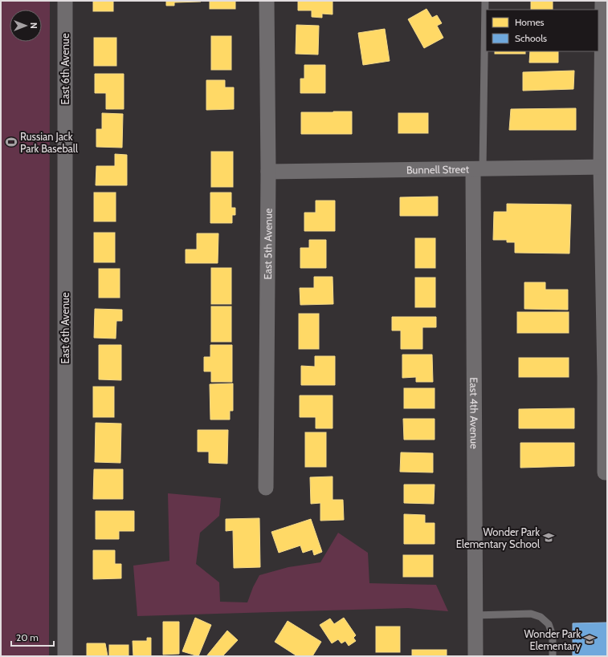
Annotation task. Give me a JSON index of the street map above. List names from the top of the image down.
{
  "streets": {
    "street": [
      "East 6th Avenue",
      "Bunnell Street",
      "East 5th Avenue",
      "East 4th Avenue"
    ]
  },
  "crossings": [
    ["Bunnell Street", "East 5th Avenue"],
    ["Bunnell Street", "East 4th Avenue"]
  ],
  "places": {
    "sports": ["Russian Jack Park Baseball"],
    "school or university": ["Wonder Park Elementary School", "Wonder Park Elementary"]
  },
  "legend": ["Homes", "Schools"],
  "scale_bar": "20 m",
  "north": "right"
}
